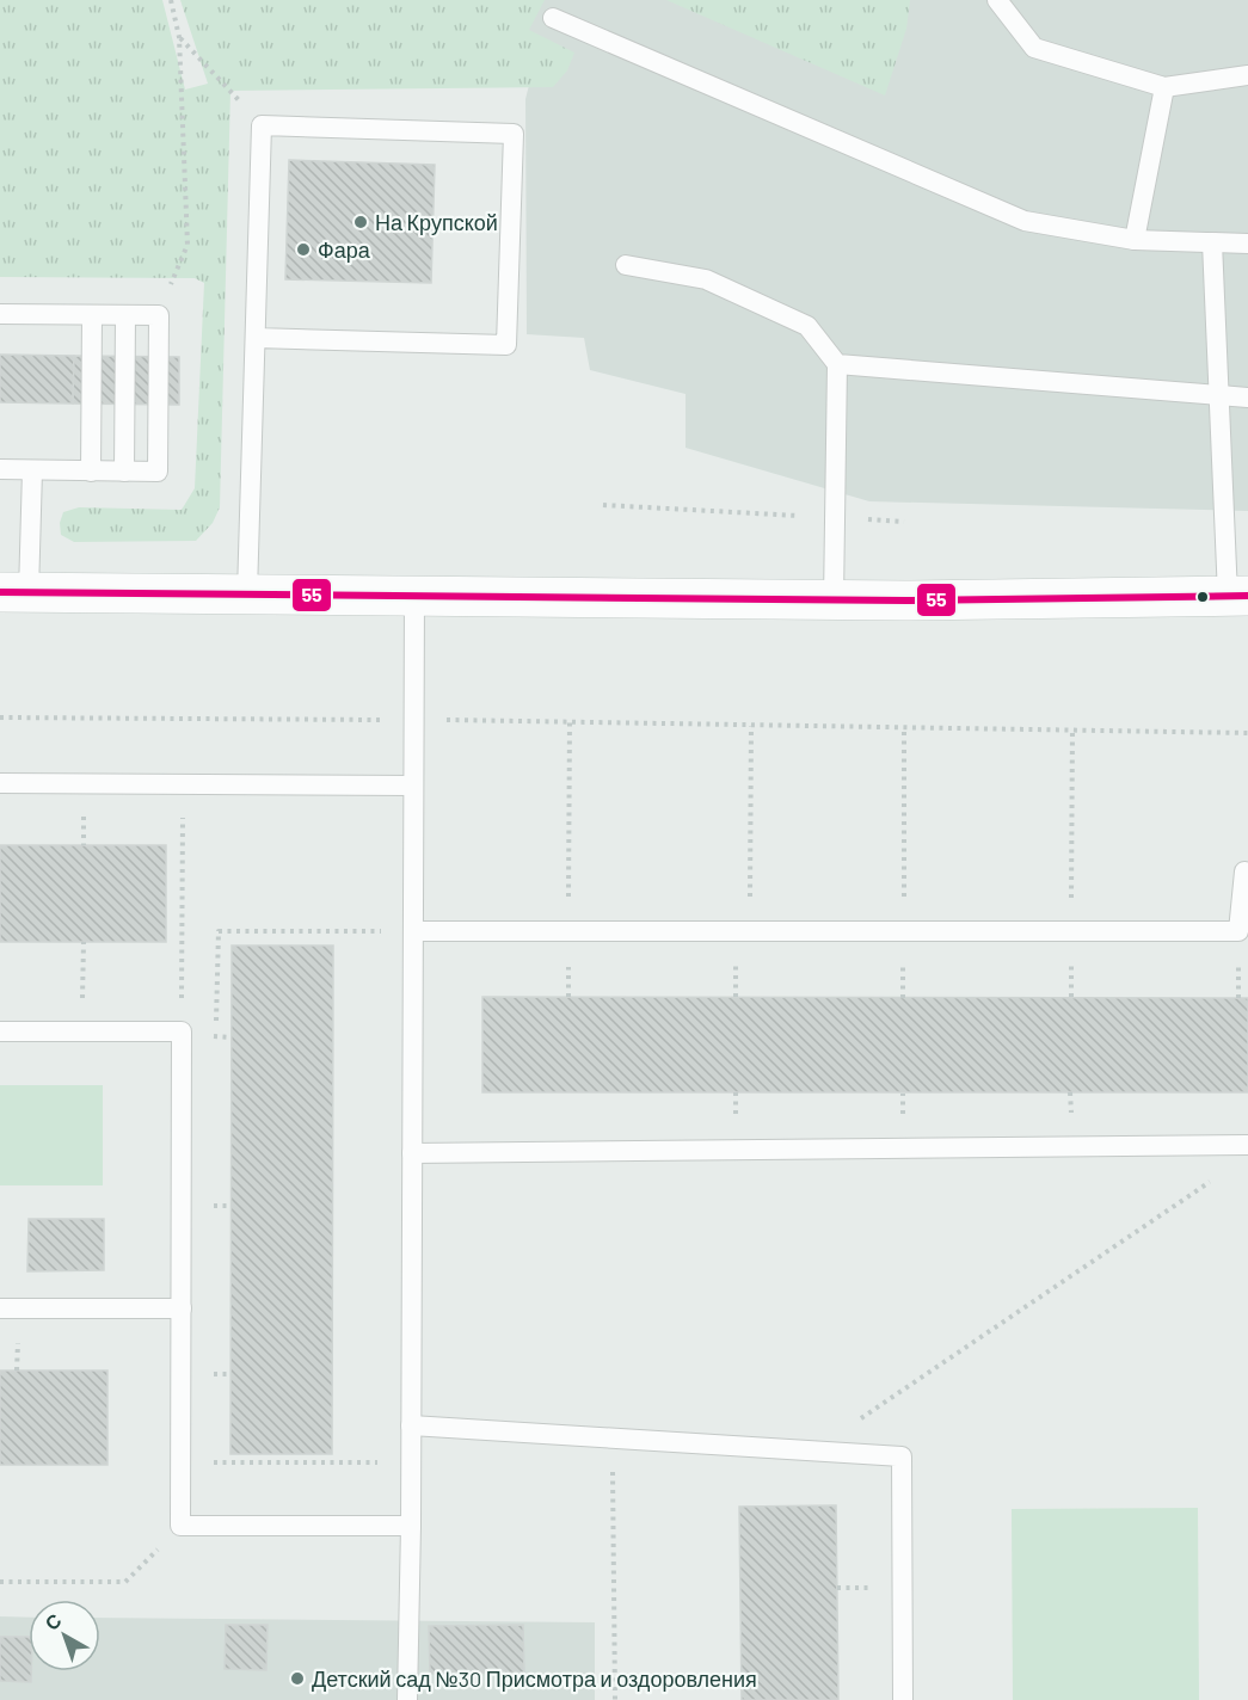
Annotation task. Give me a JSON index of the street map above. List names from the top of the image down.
{
  "places": ["На Крупской", "Фара", "Детский сад №30 Присмотра и оздоровления"],
  "lines": ["transit line 55"],
  "north": "top left"
}
